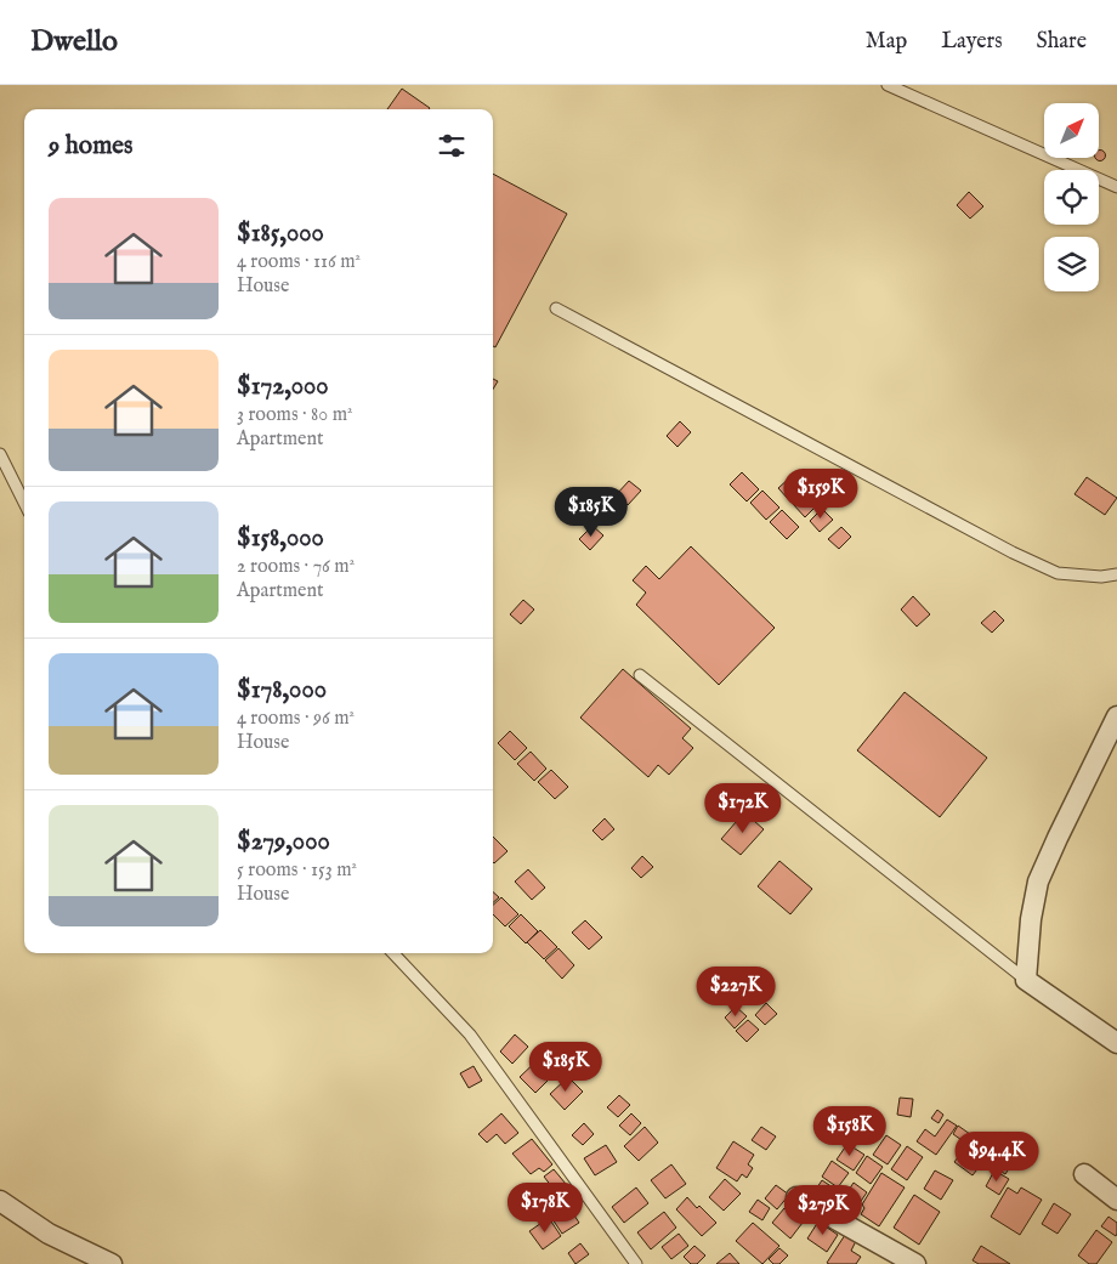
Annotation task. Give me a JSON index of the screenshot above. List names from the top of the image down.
{
  "north": "top right",
  "page": {
    "header": "Dwello",
    "nav": ["Map", "Layers", "Share"],
    "heading": "9 homes",
    "list": [
      {
        "name": "$185,000",
        "note": "4 rooms · 116 m² · House"
      },
      {
        "name": "$172,000",
        "note": "3 rooms · 80 m² · Apartment"
      },
      {
        "name": "$158,000",
        "note": "2 rooms · 76 m² · Apartment"
      },
      {
        "name": "$178,000",
        "note": "4 rooms · 96 m² · House"
      },
      {
        "name": "$279,000",
        "note": "5 rooms · 153 m² · House"
      }
    ],
    "price": [
      "$159K",
      "$185K",
      "$172K",
      "$227K",
      "$185K",
      "$158K",
      "$94.4K",
      "$178K",
      "$279K"
    ]
  }
}
